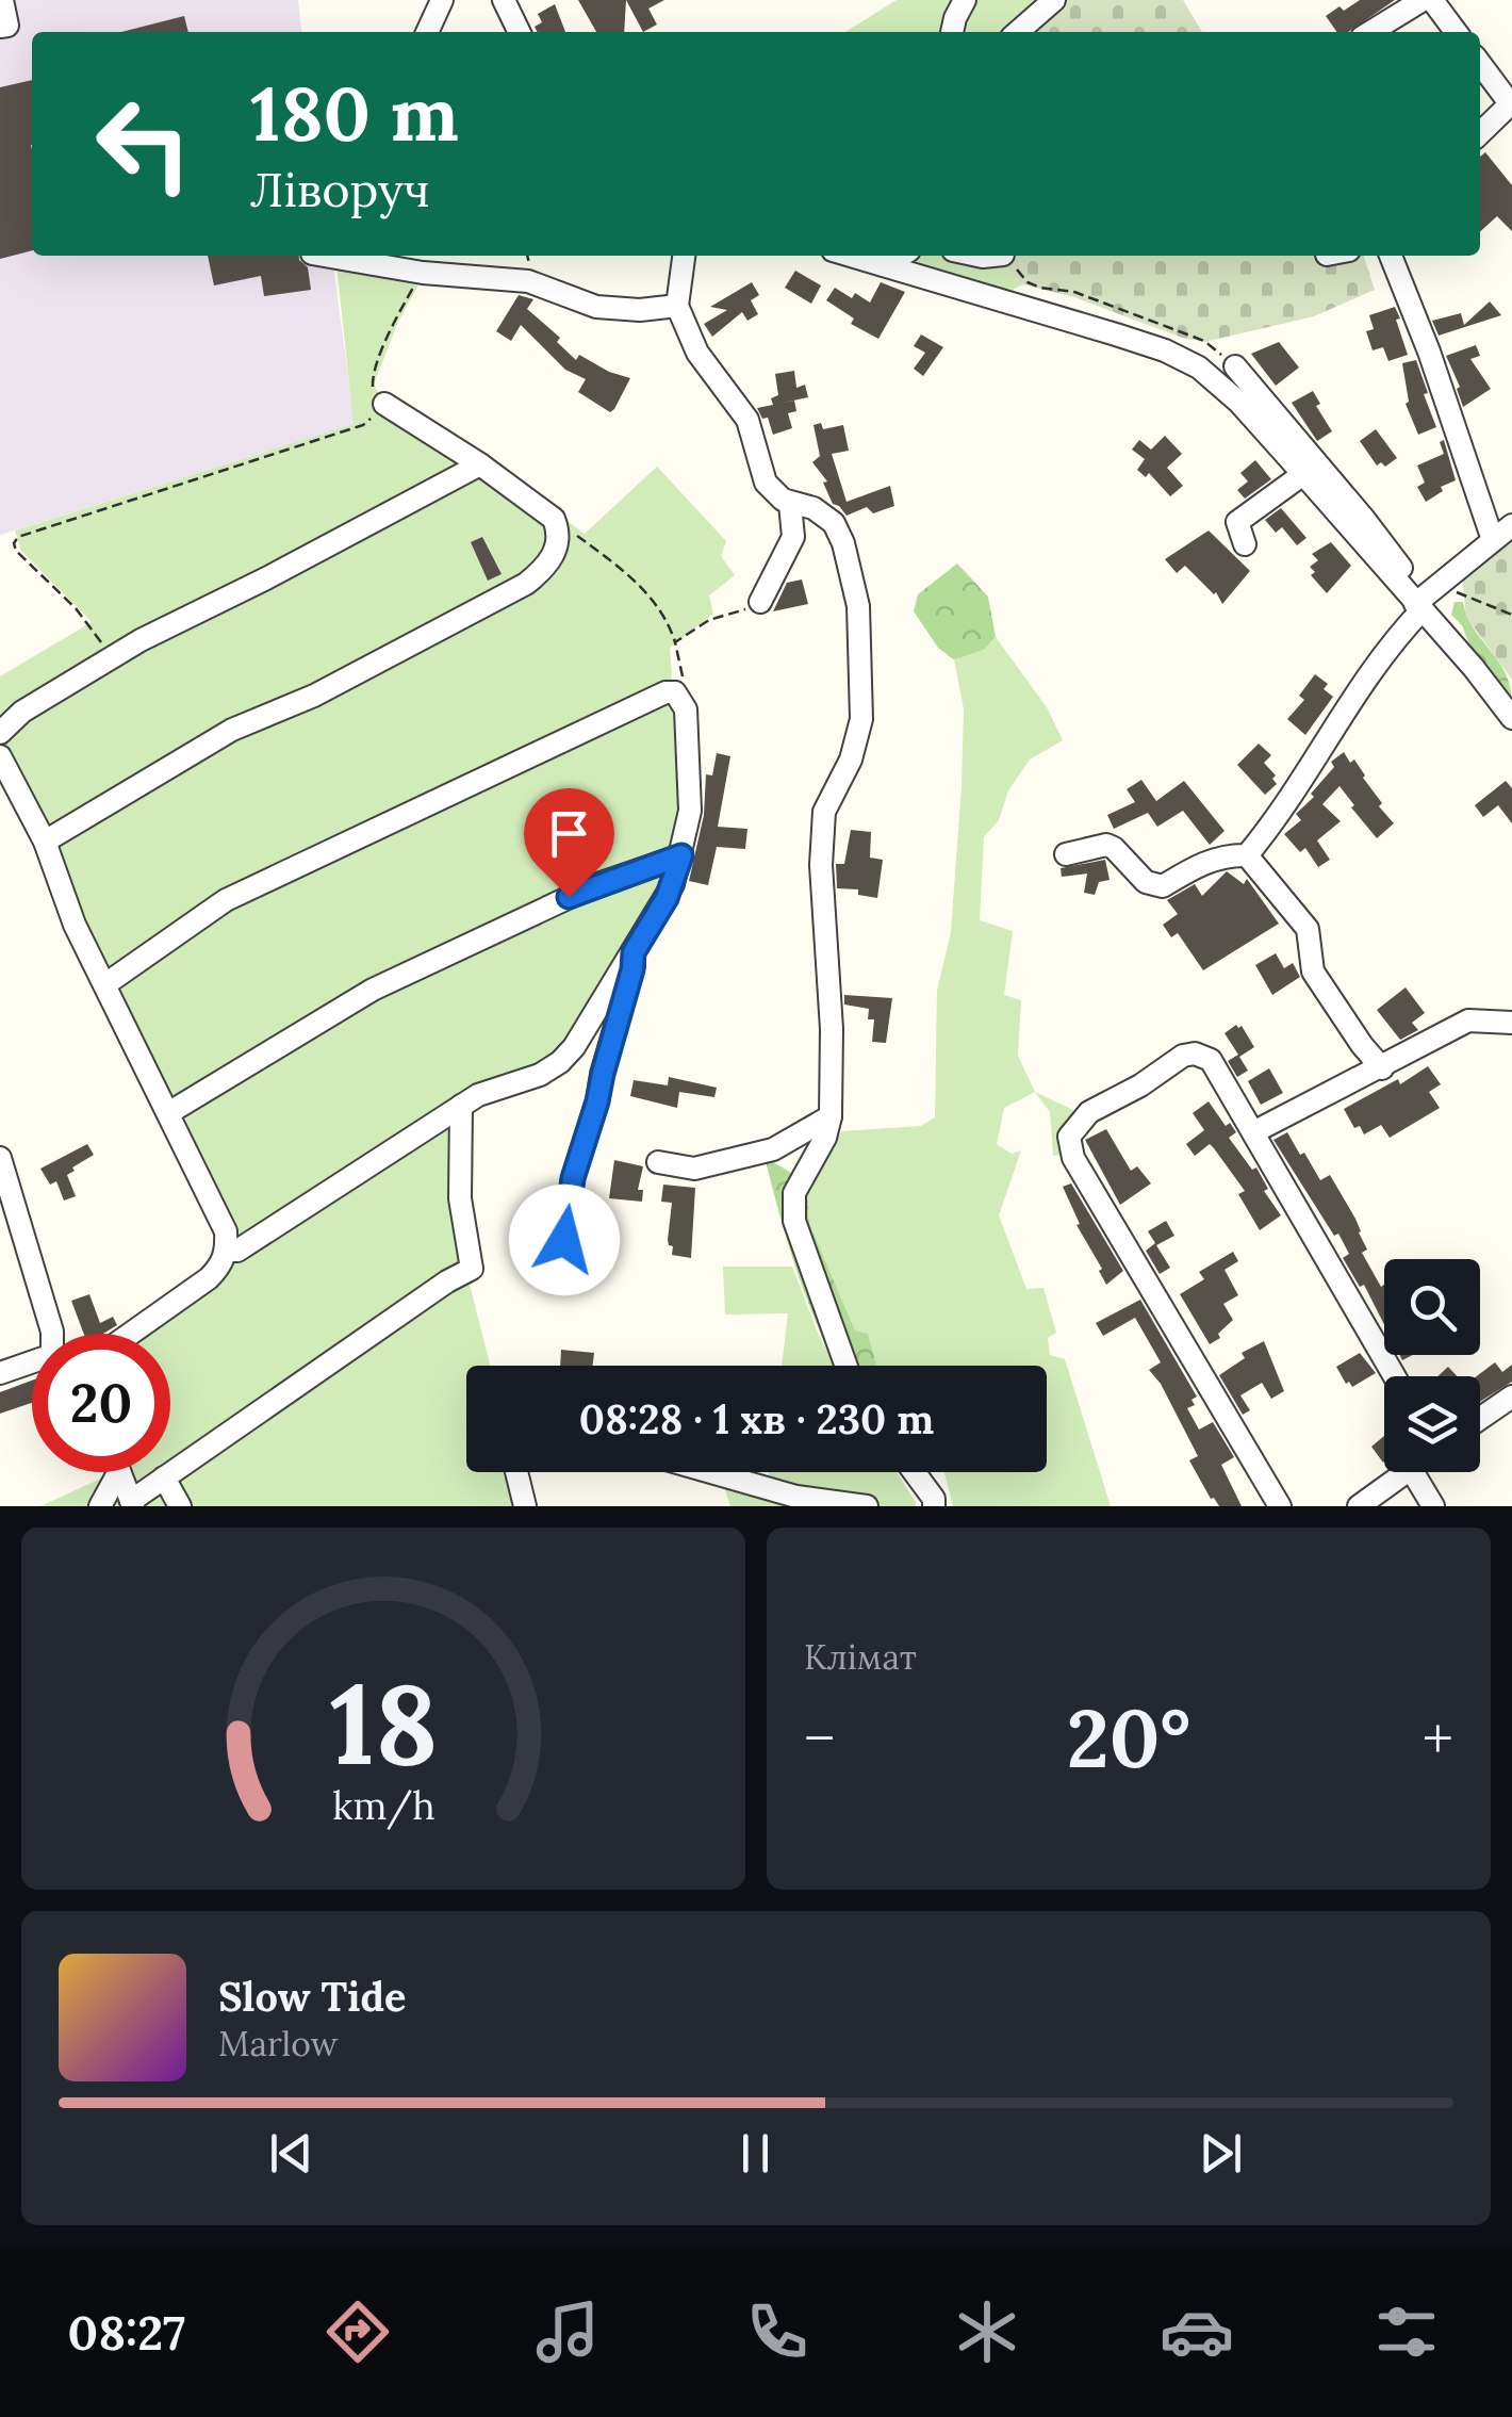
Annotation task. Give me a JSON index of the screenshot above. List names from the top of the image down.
{
  "page": {
    "turn": ["180 m", "Ліворуч"],
    "limit": "20",
    "trip": "08:28 · 1 хв · 230 m",
    "tile": "Клімат",
    "heat": ["−", "20°", "+"],
    "song": ["Slow Tide", "Marlow"],
    "tabs": "08:27",
    "gauge": ["18", "km/h"]
  }
}
